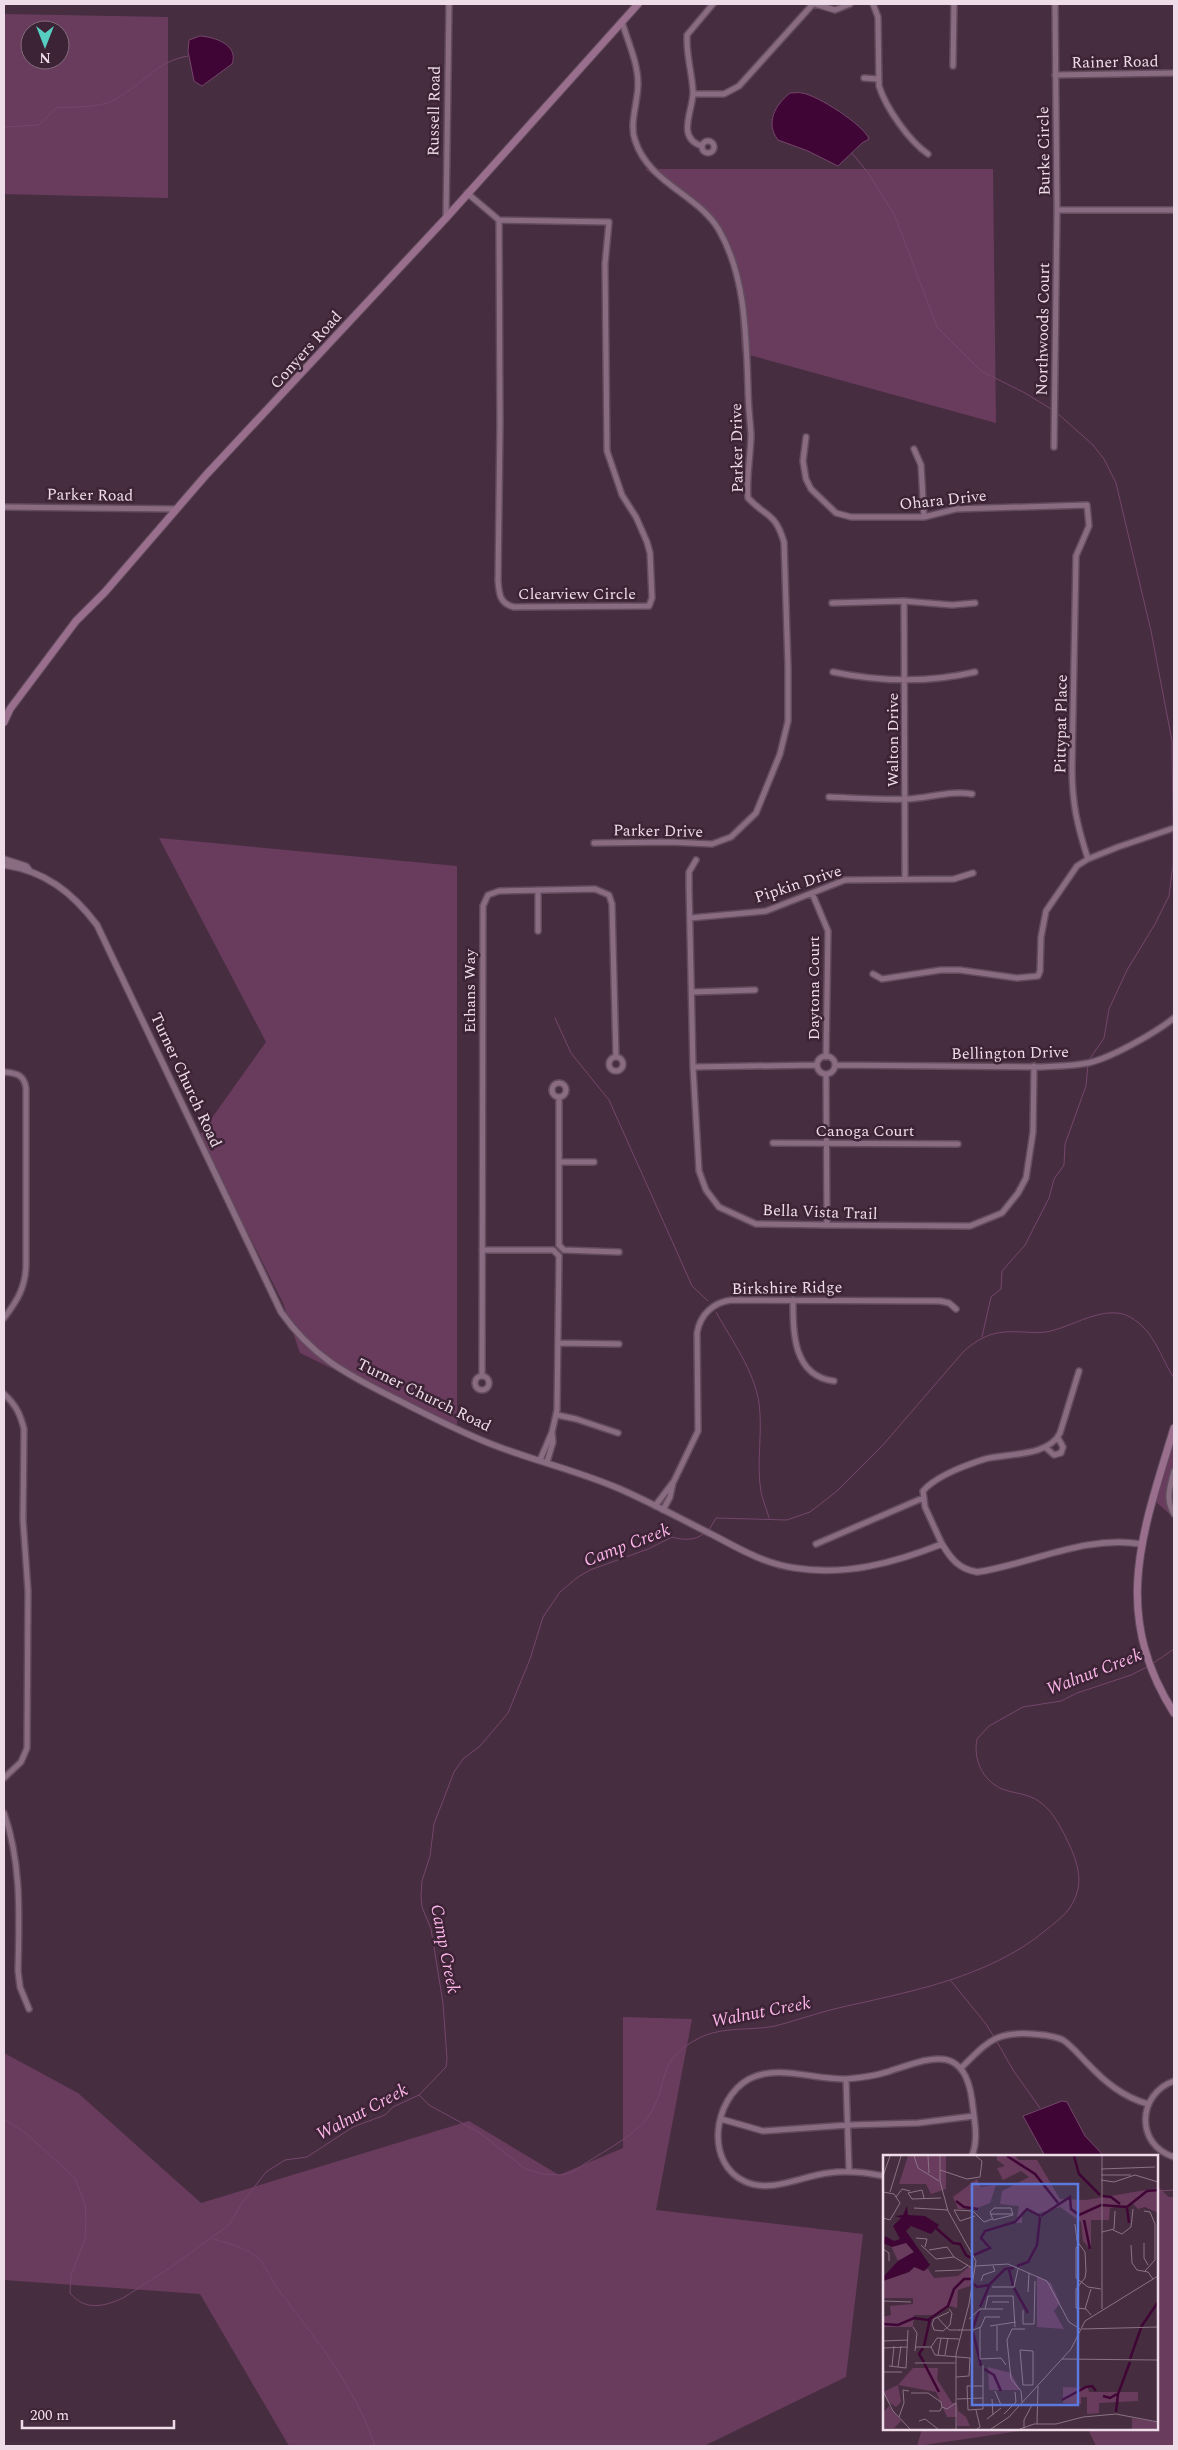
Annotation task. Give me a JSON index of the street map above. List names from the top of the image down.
{
  "streets": {
    "main road": ["Conyers Road"],
    "street": [
      "Rainer Road",
      "Russell Road",
      "Burke Circle",
      "Northwoods Court",
      "Parker Drive",
      "Parker Road",
      "Ohara Drive",
      "Clearview Circle",
      "Pittypat Place",
      "Walton Drive",
      "Pipkin Drive",
      "Daytona Court",
      "Ethans Way",
      "Bellington Drive",
      "Turner Church Road",
      "Canoga Court",
      "Bella Vista Trail",
      "Birkshire Ridge"
    ]
  },
  "crossings": [
    ["Rainer Road", "Burke Circle"],
    ["Russell Road", "Conyers Road"],
    ["Burke Circle", "Northwoods Court"],
    ["Conyers Road", "Parker Drive"],
    ["Conyers Road", "Parker Road"],
    ["Ohara Drive", "Pittypat Place"],
    ["Walton Drive", "Pipkin Drive"],
    ["Pipkin Drive", "Daytona Court"],
    ["Pipkin Drive", "Bella Vista Trail"],
    ["Daytona Court", "Bellington Drive"],
    ["Bellington Drive", "Bella Vista Trail"],
    ["Turner Church Road", "Birkshire Ridge"]
  ],
  "water": ["Camp Creek", "Walnut Creek"],
  "scale_bar": "200 m",
  "north": "bottom"
}
